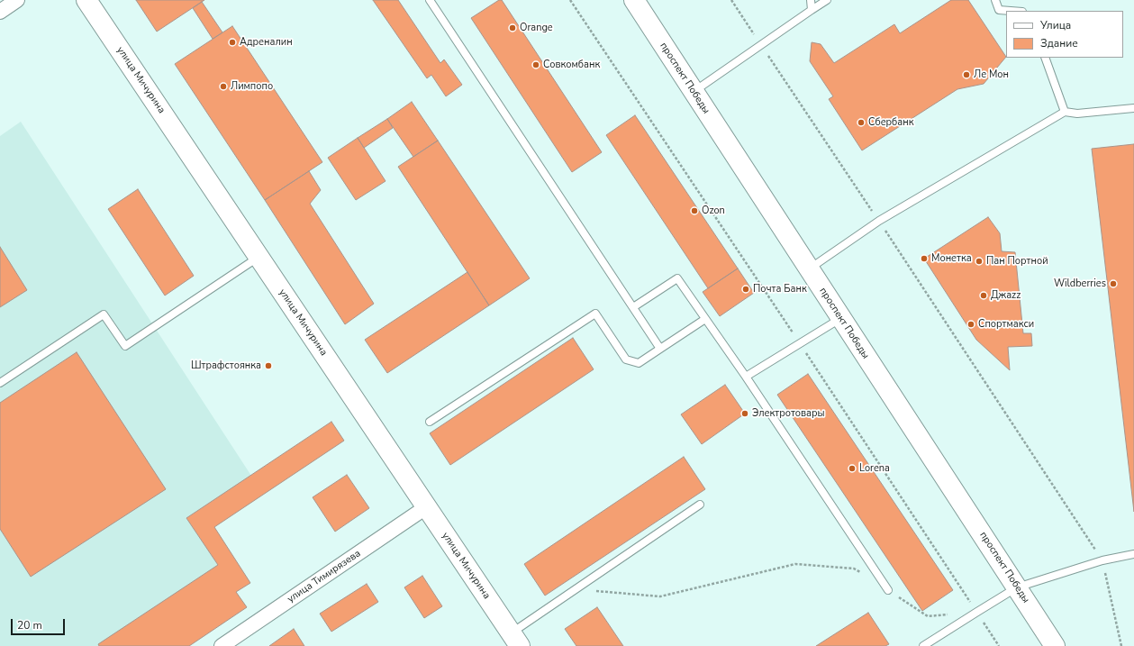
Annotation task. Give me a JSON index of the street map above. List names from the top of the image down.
{
  "streets": {
    "main road": ["проспект Победы", "улица Мичурина"],
    "street": ["улица Тимирязева"]
  },
  "crossings": [
    ["улица Мичурина", "улица Тимирязева"]
  ],
  "places": [
    "Orange",
    "Адреналин",
    "Совкомбанк",
    "Ле Мон",
    "Лимпопо",
    "Сбербанк",
    "Ozon",
    "Монетка",
    "Пан Портной",
    "Wildberries",
    "Почта Банк",
    "Джаzz",
    "Спортмакси",
    "Штрафстоянка",
    "Электротовары",
    "Lorena"
  ],
  "legend": ["Улица", "Здание"],
  "scale_bar": "20 m"
}
